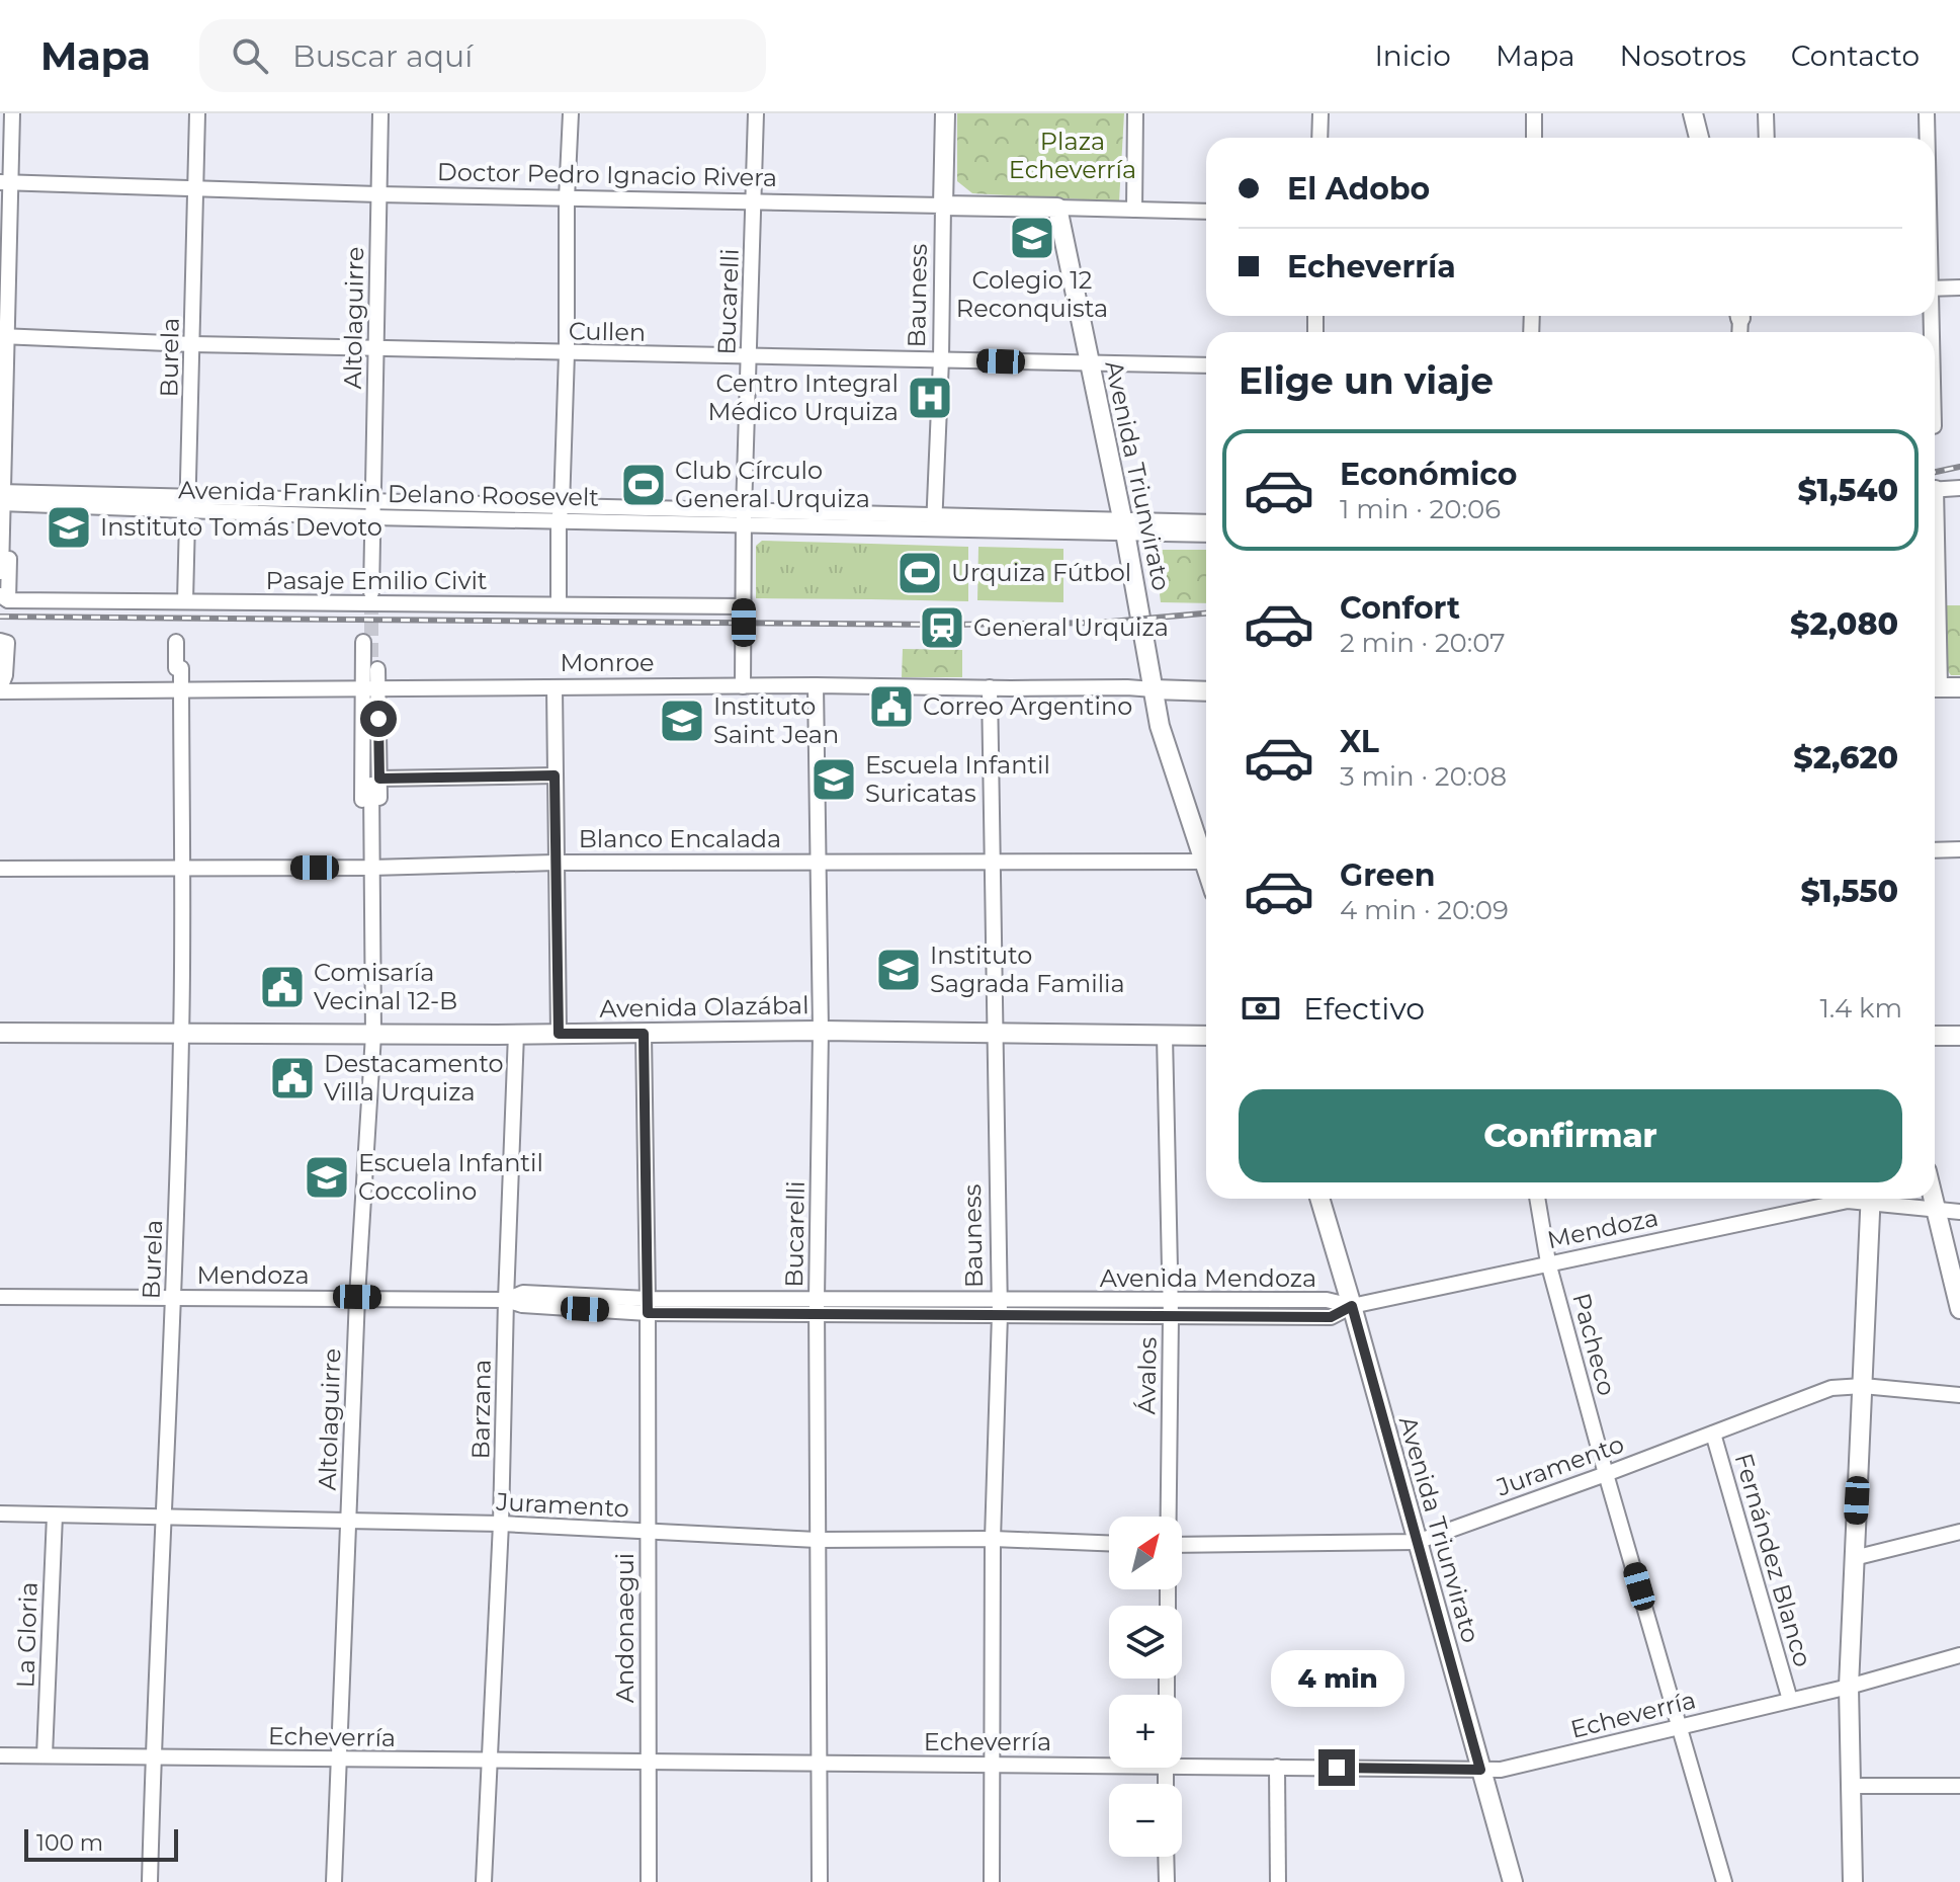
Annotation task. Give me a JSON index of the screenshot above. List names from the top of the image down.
{
  "streets": {
    "main road": [
      "Doctor Pedro Ignacio Rivera",
      "Bauness",
      "Avenida Triunvirato",
      "Monroe",
      "Avenida Olazábal"
    ],
    "street": [
      "Bucarelli",
      "Altolaguirre",
      "Cullen",
      "Burela",
      "Avenida Franklin Delano Roosevelt",
      "Pasaje Emilio Civit",
      "Blanco Encalada",
      "Mendoza",
      "Avenida Mendoza",
      "Pacheco",
      "Ávalos",
      "Barzana",
      "Juramento",
      "Fernández Blanco",
      "Andonaegui",
      "La Gloria",
      "Echeverría"
    ]
  },
  "crossings": [
    ["Doctor Pedro Ignacio Rivera", "Bauness"],
    ["Doctor Pedro Ignacio Rivera", "Bucarelli"],
    ["Doctor Pedro Ignacio Rivera", "Altolaguirre"],
    ["Doctor Pedro Ignacio Rivera", "Burela"],
    ["Doctor Pedro Ignacio Rivera", "Avenida Triunvirato"],
    ["Bauness", "Cullen"],
    ["Bauness", "Avenida Franklin Delano Roosevelt"],
    ["Bauness", "Monroe"],
    ["Bauness", "Blanco Encalada"],
    ["Bauness", "Avenida Olazábal"],
    ["Bauness", "Avenida Mendoza"],
    ["Bauness", "Juramento"],
    ["Bauness", "Echeverría"],
    ["Bucarelli", "Cullen"],
    ["Bucarelli", "Avenida Franklin Delano Roosevelt"],
    ["Bucarelli", "Pasaje Emilio Civit"],
    ["Bucarelli", "Monroe"],
    ["Bucarelli", "Blanco Encalada"],
    ["Bucarelli", "Avenida Olazábal"],
    ["Bucarelli", "Avenida Mendoza"],
    ["Bucarelli", "Juramento"],
    ["Bucarelli", "Echeverría"],
    ["Altolaguirre", "Cullen"],
    ["Altolaguirre", "Avenida Franklin Delano Roosevelt"],
    ["Altolaguirre", "Pasaje Emilio Civit"],
    ["Altolaguirre", "Monroe"],
    ["Altolaguirre", "Blanco Encalada"],
    ["Altolaguirre", "Avenida Olazábal"],
    ["Altolaguirre", "Mendoza"],
    ["Altolaguirre", "Juramento"],
    ["Altolaguirre", "Echeverría"],
    ["Cullen", "Burela"],
    ["Cullen", "Avenida Triunvirato"],
    ["Burela", "Avenida Franklin Delano Roosevelt"],
    ["Burela", "Pasaje Emilio Civit"],
    ["Burela", "Monroe"],
    ["Burela", "Blanco Encalada"],
    ["Burela", "Avenida Olazábal"],
    ["Burela", "Mendoza"],
    ["Burela", "Juramento"],
    ["Burela", "Echeverría"],
    ["Avenida Triunvirato", "Avenida Franklin Delano Roosevelt"],
    ["Avenida Triunvirato", "Monroe"],
    ["Avenida Triunvirato", "Mendoza"],
    ["Avenida Triunvirato", "Avenida Mendoza"],
    ["Avenida Triunvirato", "Juramento"],
    ["Avenida Triunvirato", "Echeverría"],
    ["Avenida Olazábal", "Ávalos"],
    ["Avenida Olazábal", "Barzana"],
    ["Avenida Olazábal", "Andonaegui"],
    ["Mendoza", "Avenida Mendoza"],
    ["Mendoza", "Pacheco"],
    ["Mendoza", "Barzana"],
    ["Avenida Mendoza", "Ávalos"],
    ["Avenida Mendoza", "Barzana"],
    ["Avenida Mendoza", "Andonaegui"],
    ["Pacheco", "Juramento"],
    ["Pacheco", "Echeverría"],
    ["Barzana", "Juramento"],
    ["Barzana", "Echeverría"],
    ["Juramento", "Fernández Blanco"],
    ["Juramento", "Andonaegui"],
    ["Juramento", "La Gloria"],
    ["Fernández Blanco", "Echeverría"],
    ["Andonaegui", "Echeverría"],
    ["La Gloria", "Echeverría"]
  ],
  "parks": ["Plaza Echeverría"],
  "places": {
    "school or university": [
      "Colegio 12 Reconquista",
      "Instituto Tomás Devoto",
      "Instituto Saint Jean",
      "Escuela Infantil Suricatas",
      "Instituto Sagrada Familia",
      "Escuela Infantil Coccolino"
    ],
    "hospital": ["Centro Integral Médico Urquiza"],
    "sports": ["Club Círculo General Urquiza", "Urquiza Fútbol"],
    "station": ["General Urquiza"],
    "public building": ["Correo Argentino", "Comisaría Vecinal 12-B", "Destacamento Villa Urquiza"]
  },
  "scale_bar": "100 m",
  "north": "top right",
  "page": {
    "header": "Mapa",
    "search": "Buscar aquí",
    "nav": [
      "Inicio",
      "Mapa",
      "Nosotros",
      "Contacto"
    ],
    "banner": ["El Adobo", "Echeverría"],
    "heading": "Elige un viaje",
    "list": [
      {
        "name": "Económico",
        "note": "1 min · 20:06",
        "value": "$1,540"
      },
      {
        "name": "Confort",
        "note": "2 min · 20:07",
        "value": "$2,080"
      },
      {
        "name": "XL",
        "note": "3 min · 20:08",
        "value": "$2,620"
      },
      {
        "name": "Green",
        "note": "4 min · 20:09",
        "value": "$1,550"
      }
    ],
    "pay": ["Efectivo", "1.4 km"],
    "buttons": "Confirmar",
    "map_buttons": ["+", "−"],
    "bubble": "4 min",
    "scale": "100 m"
  }
}
